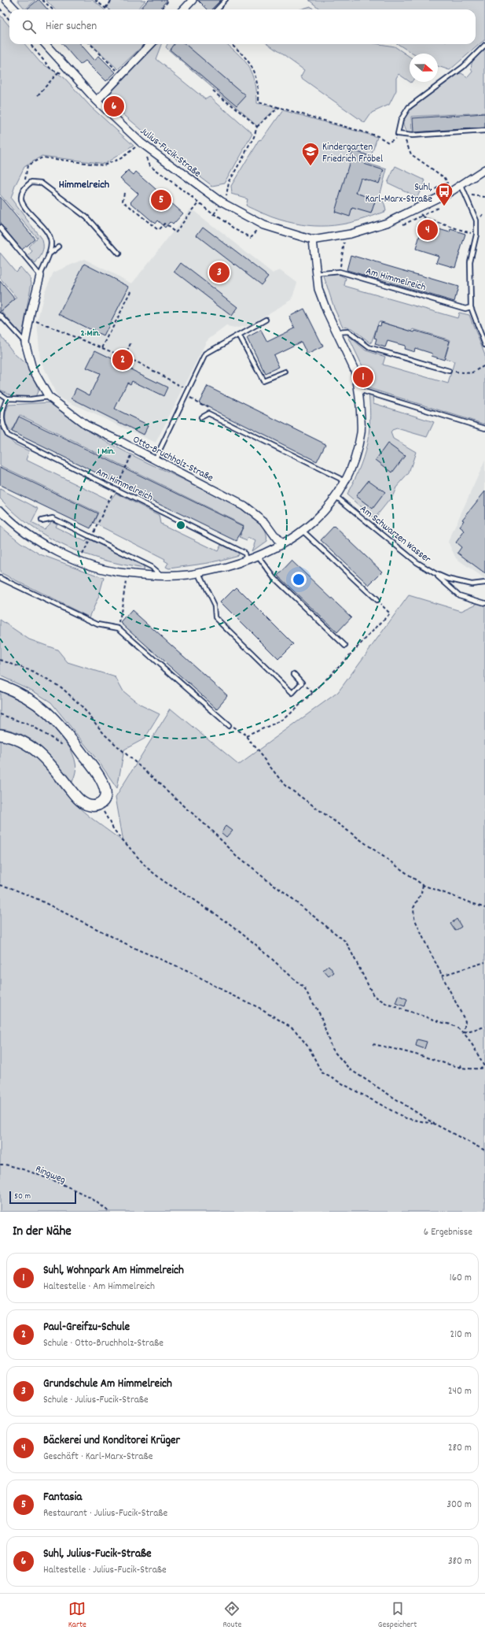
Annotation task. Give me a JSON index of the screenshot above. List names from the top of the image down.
{
  "streets": {
    "street": ["Julius-Fucik-Straße", "Otto-Bruchholz-Straße"],
    "lane": ["Am Himmelreich", "Am Schwarzen Wasser"],
    "path": ["Ringweg"]
  },
  "districts": ["Himmelreich"],
  "places": {
    "school or university": ["Kindergarten Friedrich Fröbel"],
    "bus stop": ["Suhl, Karl-Marx-Straße"]
  },
  "scale_bar": "50 m",
  "north": "right",
  "page": {
    "search": "Hier suchen",
    "pins": [
      "6",
      "5",
      "4",
      "3",
      "2",
      "1"
    ],
    "scale": "50 m",
    "heading": ["In der Nähe", "6 Ergebnisse"],
    "list": [
      {
        "mark": "1",
        "name": "Suhl, Wohnpark Am Himmelreich",
        "note": "Haltestelle · Am Himmelreich",
        "value": "160 m"
      },
      {
        "mark": "2",
        "name": "Paul-Greifzu-Schule",
        "note": "Schule · Otto-Bruchholz-Straße",
        "value": "210 m"
      },
      {
        "mark": "3",
        "name": "Grundschule Am Himmelreich",
        "note": "Schule · Julius-Fucik-Straße",
        "value": "240 m"
      },
      {
        "mark": "4",
        "name": "Bäckerei und Konditorei Krüger",
        "note": "Geschäft · Karl-Marx-Straße",
        "value": "280 m"
      },
      {
        "mark": "5",
        "name": "Fantasia",
        "note": "Restaurant · Julius-Fucik-Straße",
        "value": "300 m"
      },
      {
        "mark": "6",
        "name": "Suhl, Julius-Fucik-Straße",
        "note": "Haltestelle · Julius-Fucik-Straße",
        "value": "380 m"
      }
    ],
    "nav": ["Karte", "Route", "Gespeichert"]
  },
  "rings": ["2 Min.", "1 Min."]
}
